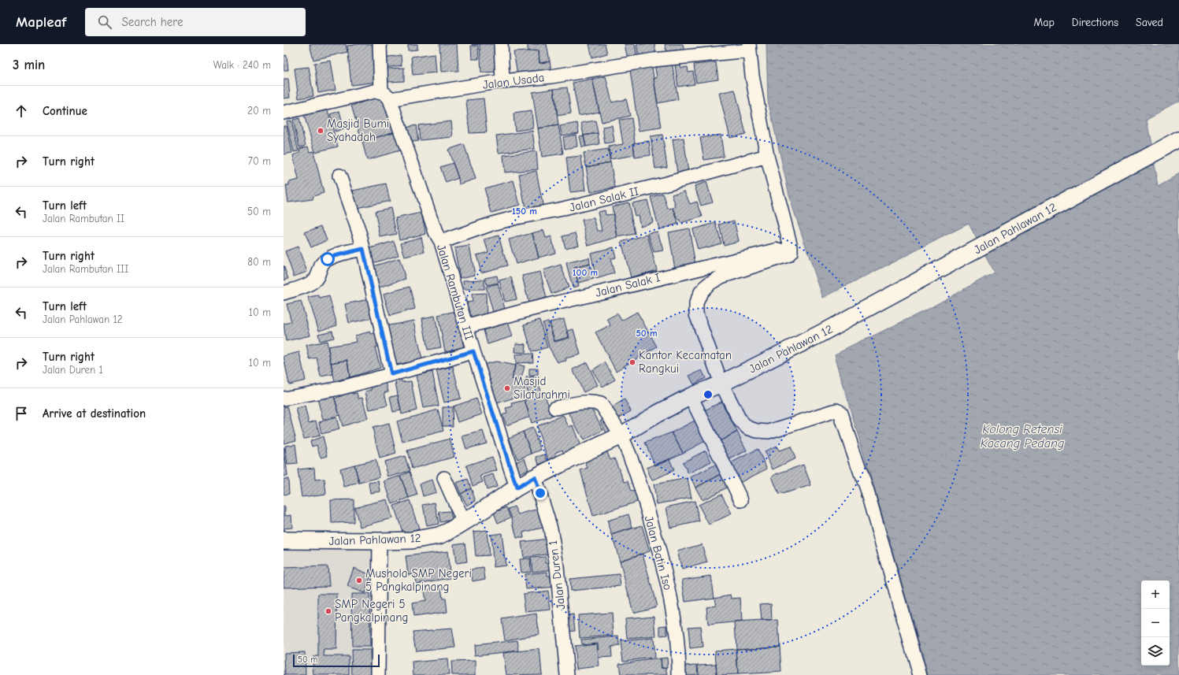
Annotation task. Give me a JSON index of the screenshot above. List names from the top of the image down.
{
  "streets": {
    "main road": ["Jalan Pahlawan 12"],
    "street": [
      "Jalan Usada",
      "Jalan Salak II",
      "Jalan Salak I",
      "Jalan Rambutan III",
      "Jalan Batin Iso",
      "Jalan Duren 1"
    ]
  },
  "crossings": [
    ["Jalan Usada", "Jalan Rambutan III"],
    ["Jalan Salak II", "Jalan Rambutan III"],
    ["Jalan Pahlawan 12", "Jalan Rambutan III"],
    ["Jalan Pahlawan 12", "Jalan Batin Iso"],
    ["Jalan Pahlawan 12", "Jalan Duren 1"],
    ["Jalan Salak I", "Jalan Rambutan III"]
  ],
  "water": ["Kolong Retensi Kacang Pedang"],
  "places": [
    "Masjid Bumi Syahadah",
    "Kantor Kecamatan Rangkui",
    "Masjid Silaturahmi",
    "Mushola SMP Negeri 5 Pangkalpinang",
    "SMP Negeri 5 Pangkalpinang"
  ],
  "scale_bar": "50 m",
  "page": {
    "header": "Mapleaf",
    "search": "Search here",
    "nav": ["Map", "Directions", "Saved"],
    "heading": ["3 min", "Walk · 240 m"],
    "list": [
      ["Continue", "20 m"],
      ["Turn right", "70 m"],
      ["Turn left", "Jalan Rambutan II", "50 m"],
      ["Turn right", "Jalan Rambutan III", "80 m"],
      ["Turn left", "Jalan Pahlawan 12", "10 m"],
      ["Turn right", "Jalan Duren 1", "10 m"],
      "Arrive at destination"
    ],
    "map_buttons": ["+", "−"],
    "scale": "50 m"
  },
  "rings": ["150 m", "100 m", "50 m"]
}
